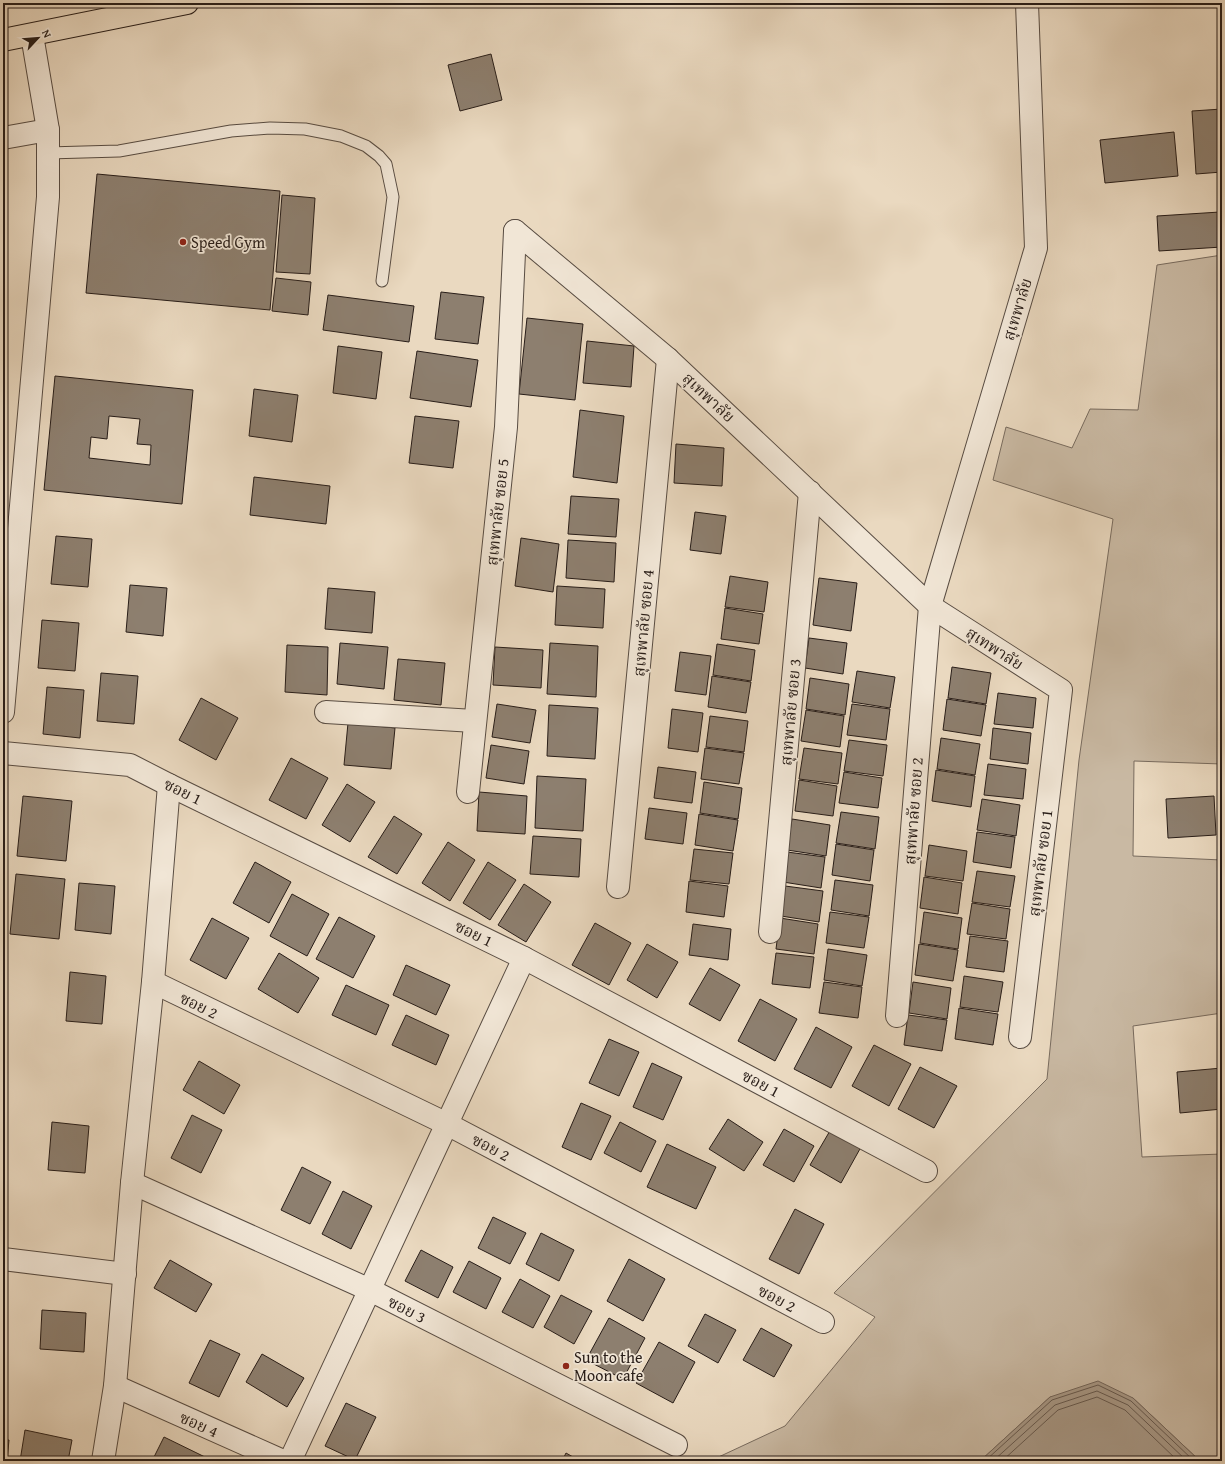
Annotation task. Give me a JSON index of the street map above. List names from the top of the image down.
{
  "streets": {
    "street": [
      "สุเทพาลัย",
      "สุเทพาลัย ซอย 5",
      "สุเทพาลัย ซอย 4",
      "สุเทพาลัย ซอย 3",
      "ซอย 1",
      "สุเทพาลัย ซอย 2",
      "สุเทพาลัย ซอย 1",
      "ซอย 2",
      "ซอย 3",
      "ซอย 4"
    ]
  },
  "crossings": [
    ["สุเทพาลัย", "สุเทพาลัย ซอย 5"],
    ["สุเทพาลัย", "สุเทพาลัย ซอย 4"],
    ["สุเทพาลัย", "สุเทพาลัย ซอย 3"],
    ["สุเทพาลัย", "สุเทพาลัย ซอย 2"],
    ["สุเทพาลัย", "สุเทพาลัย ซอย 1"]
  ],
  "places": ["Speed Gym", "Sun to the Moon cafe"],
  "north": "top right"
}
